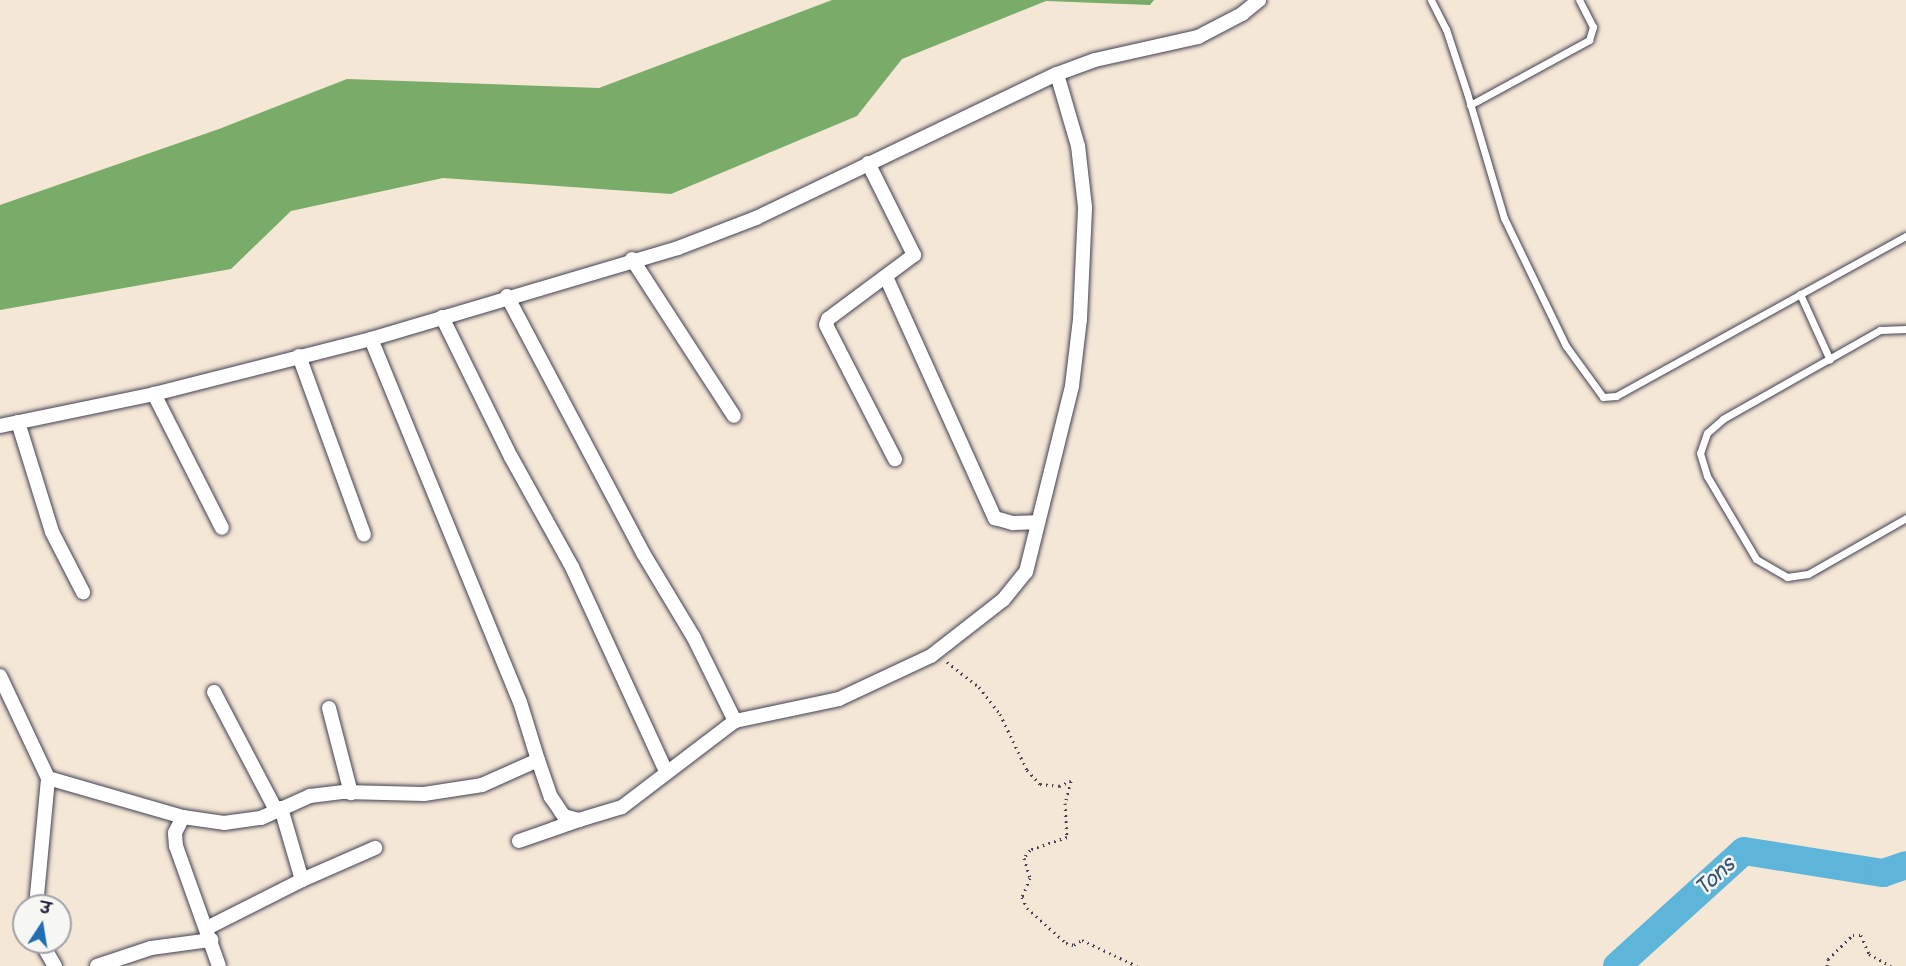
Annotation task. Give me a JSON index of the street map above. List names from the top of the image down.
{
  "water": ["Tons"],
  "north": "top"
}
